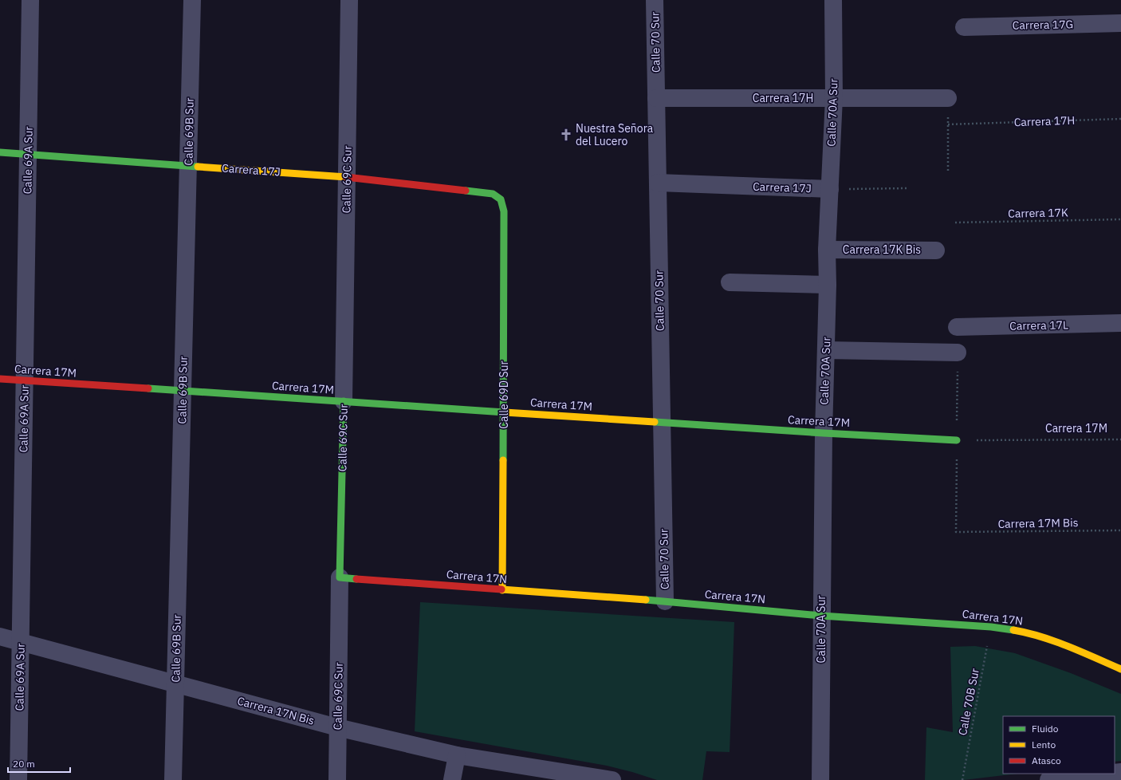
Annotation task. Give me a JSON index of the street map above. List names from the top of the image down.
{
  "streets": {
    "street": [
      "Carrera 17G",
      "Calle 70 Sur",
      "Carrera 17H",
      "Calle 70A Sur",
      "Calle 69B Sur",
      "Calle 69A Sur",
      "Carrera 17J",
      "Calle 69C Sur",
      "Carrera 17K Bis",
      "Carrera 17L",
      "Carrera 17M",
      "Calle 69D Sur",
      "Carrera 17N",
      "Carrera 17N Bis"
    ],
    "path": ["Carrera 17K", "Carrera 17M Bis", "Calle 70B Sur"]
  },
  "crossings": [
    ["Calle 70 Sur", "Carrera 17H"],
    ["Calle 70 Sur", "Carrera 17J"],
    ["Calle 70 Sur", "Carrera 17M"],
    ["Calle 70 Sur", "Carrera 17N"],
    ["Carrera 17H", "Calle 70A Sur"],
    ["Calle 70A Sur", "Carrera 17J"],
    ["Calle 70A Sur", "Carrera 17K Bis"],
    ["Calle 70A Sur", "Carrera 17M"],
    ["Calle 70A Sur", "Carrera 17N"],
    ["Calle 69B Sur", "Carrera 17J"],
    ["Calle 69B Sur", "Carrera 17M"],
    ["Calle 69B Sur", "Carrera 17N Bis"],
    ["Calle 69A Sur", "Carrera 17J"],
    ["Calle 69A Sur", "Carrera 17M"],
    ["Calle 69A Sur", "Carrera 17N Bis"],
    ["Carrera 17J", "Calle 69C Sur"],
    ["Carrera 17J", "Calle 69D Sur"],
    ["Calle 69C Sur", "Carrera 17M"],
    ["Calle 69C Sur", "Carrera 17N"],
    ["Calle 69C Sur", "Carrera 17N Bis"],
    ["Carrera 17M", "Calle 69D Sur"],
    ["Calle 69D Sur", "Carrera 17N"],
    ["Carrera 17N", "Calle 70B Sur"]
  ],
  "places": {
    "church": ["Nuestra Señora del Lucero"]
  },
  "legend": ["Fluido", "Lento", "Atasco"],
  "scale_bar": "20 m"
}
